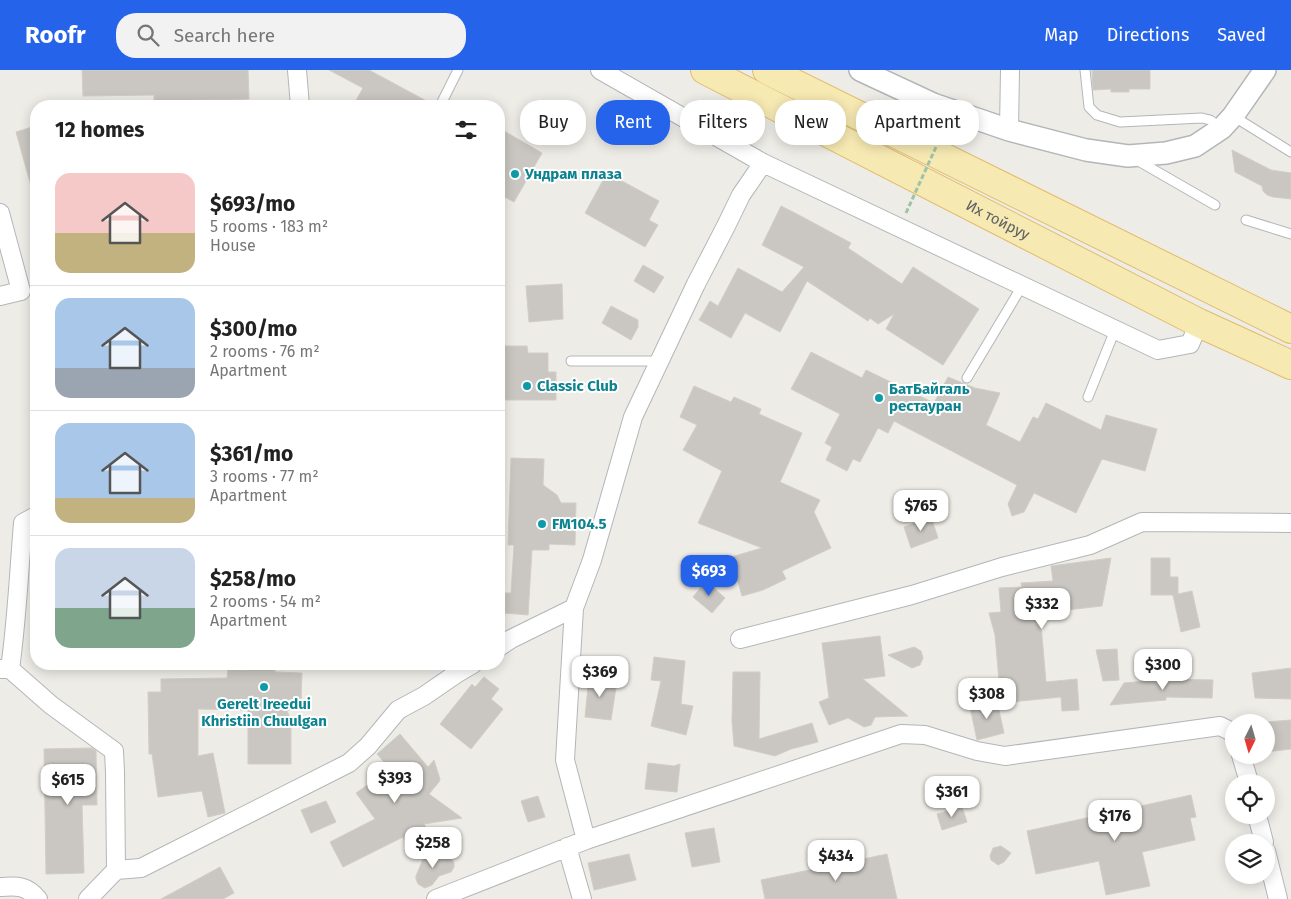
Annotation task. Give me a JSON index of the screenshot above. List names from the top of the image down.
{
  "streets": {
    "main road": ["Их тойруу"]
  },
  "places": [
    "Ундрам плаза",
    "Classic Club",
    "БатБайгаль рестауран",
    "FM104.5",
    "Gerelt Ireedui Khristiin Chuulgan"
  ],
  "north": "bottom",
  "page": {
    "header": "Roofr",
    "search": "Search here",
    "nav": ["Map", "Directions", "Saved"],
    "chip": [
      "Buy",
      "Rent",
      "Filters",
      "New",
      "Apartment"
    ],
    "heading": "12 homes",
    "list": [
      {
        "name": "$693/mo",
        "note": "5 rooms · 183 m² · House"
      },
      {
        "name": "$300/mo",
        "note": "2 rooms · 76 m² · Apartment"
      },
      {
        "name": "$361/mo",
        "note": "3 rooms · 77 m² · Apartment"
      },
      {
        "name": "$258/mo",
        "note": "2 rooms · 54 m² · Apartment"
      }
    ],
    "price": [
      "$765",
      "$693",
      "$332",
      "$300",
      "$369",
      "$308",
      "$393",
      "$615",
      "$361",
      "$176",
      "$258",
      "$434"
    ]
  }
}
